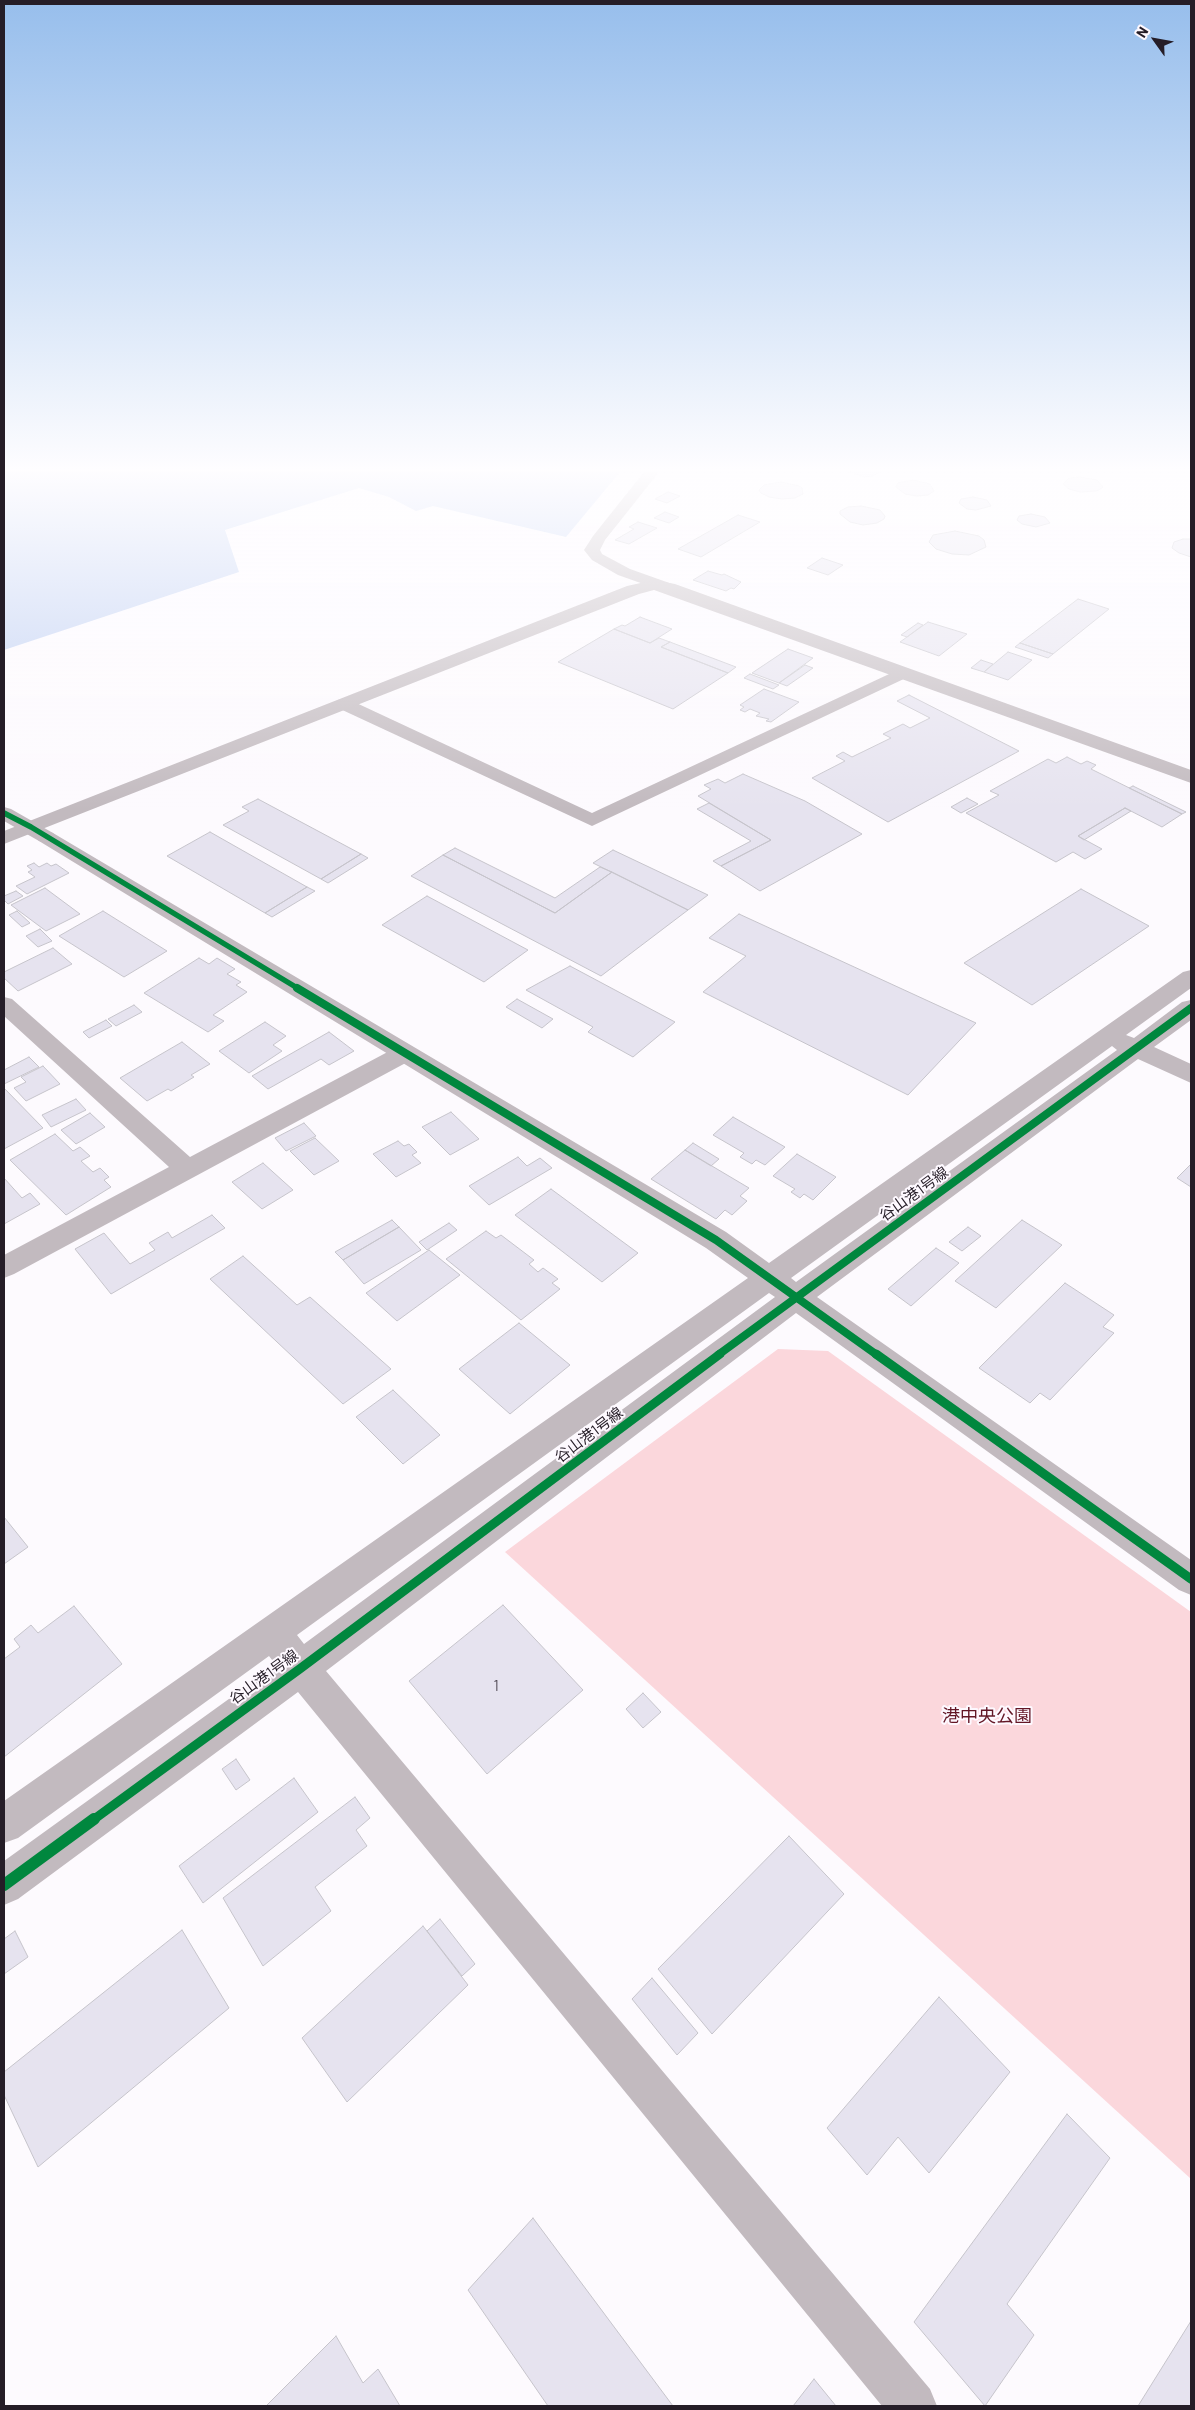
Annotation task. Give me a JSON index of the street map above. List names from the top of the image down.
{
  "streets": {
    "street": ["谷山港1号線"]
  },
  "parks": ["港中央公園"],
  "house_numbers": ["1"],
  "north": "top left"
}
